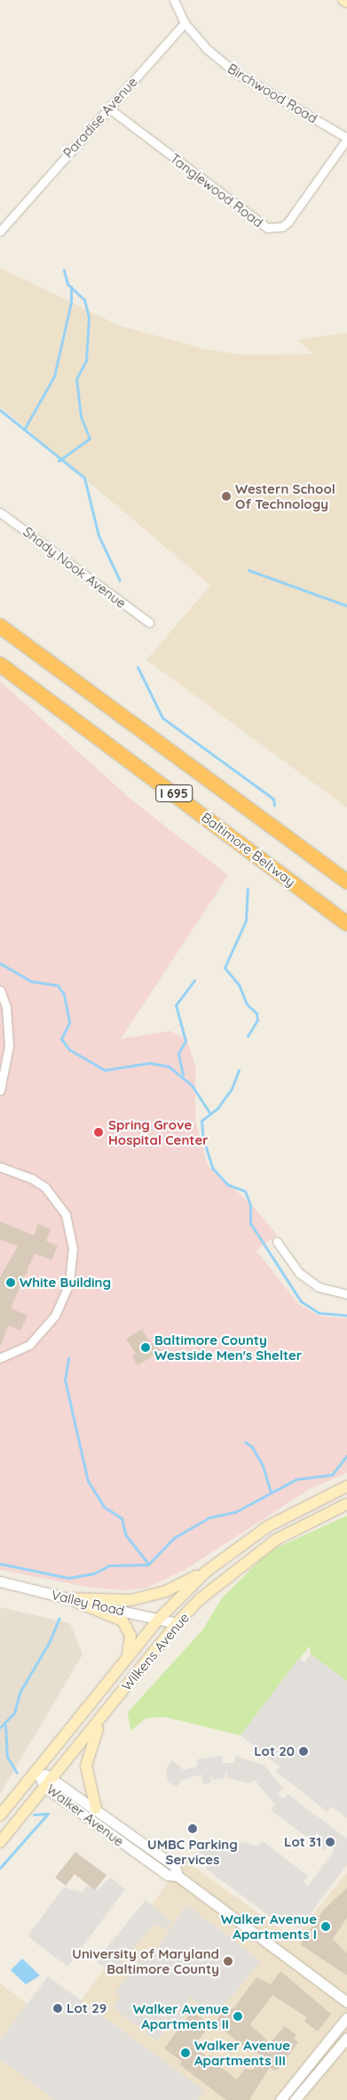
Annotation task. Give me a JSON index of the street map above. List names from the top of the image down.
{
  "streets": {
    "highway": ["I 695", "Baltimore Beltway"],
    "main road": ["Wilkens Avenue"],
    "street": [
      "Birchwood Road",
      "Paradise Avenue",
      "Tanglewood Road",
      "Shady Nook Avenue",
      "Valley Road",
      "Walker Avenue"
    ]
  },
  "crossings": [
    ["Birchwood Road", "Paradise Avenue"],
    ["Birchwood Road", "Tanglewood Road"],
    ["Paradise Avenue", "Tanglewood Road"],
    ["Valley Road", "Wilkens Avenue"],
    ["Wilkens Avenue", "Walker Avenue"]
  ],
  "places": [
    "Western School Of Technology",
    "Spring Grove Hospital Center",
    "White Building",
    "Baltimore County Westside Men's Shelter",
    "Lot 20",
    "UMBC Parking Services",
    "Lot 31",
    "Walker Avenue Apartments I",
    "University of Maryland Baltimore County",
    "Lot 29",
    "Walker Avenue Apartments II",
    "Walker Avenue Apartments III"
  ]
}
